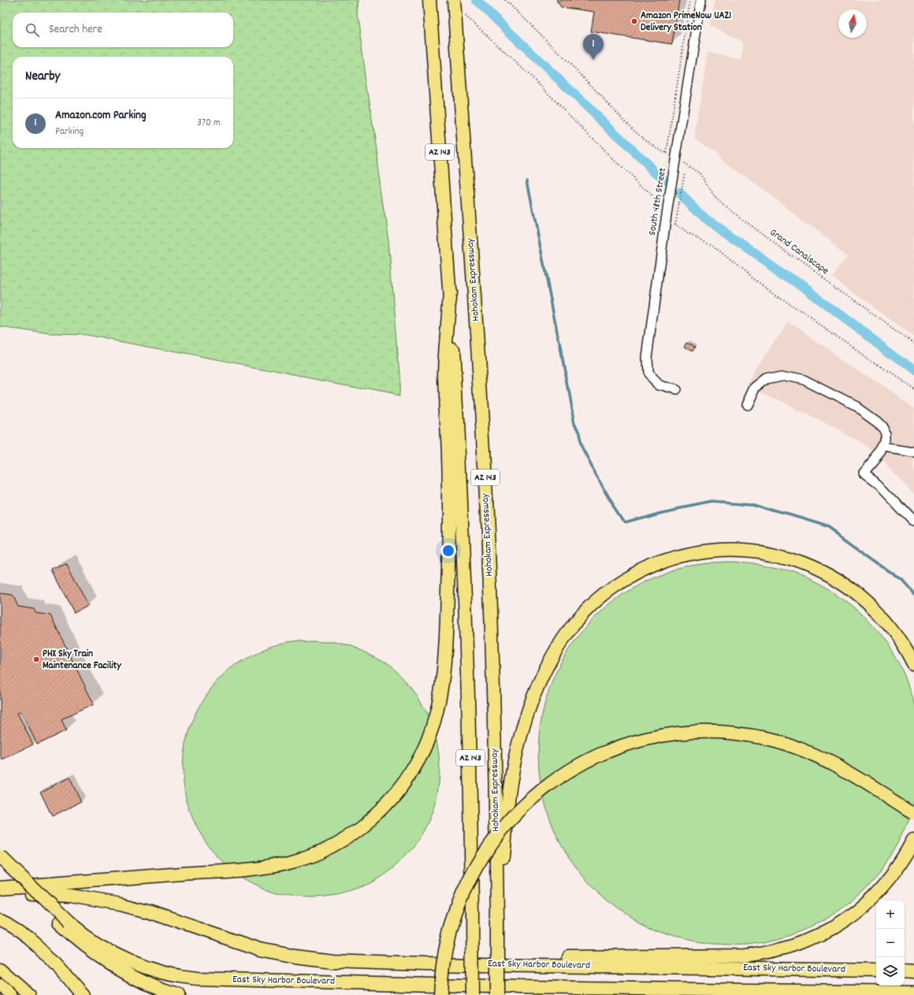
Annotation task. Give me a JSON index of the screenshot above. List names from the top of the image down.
{
  "streets": {
    "highway": ["AZ 143", "Hohokam Expressway", "East Sky Harbor Boulevard"],
    "street": ["South 48th Street"],
    "path": ["Grand Canalscape"]
  },
  "crossings": [
    ["South 48th Street", "Grand Canalscape"]
  ],
  "places": ["Amazon PrimeNow UAZ1 Delivery Station", "PHX Sky Train Maintenance Facility"],
  "north": "top",
  "page": {
    "search": "Search here",
    "pins": "1",
    "heading": "Nearby",
    "list": [
      {
        "mark": "1",
        "name": "Amazon.com Parking",
        "note": "Parking",
        "value": "370 m"
      }
    ],
    "map_buttons": ["+", "−"]
  }
}
